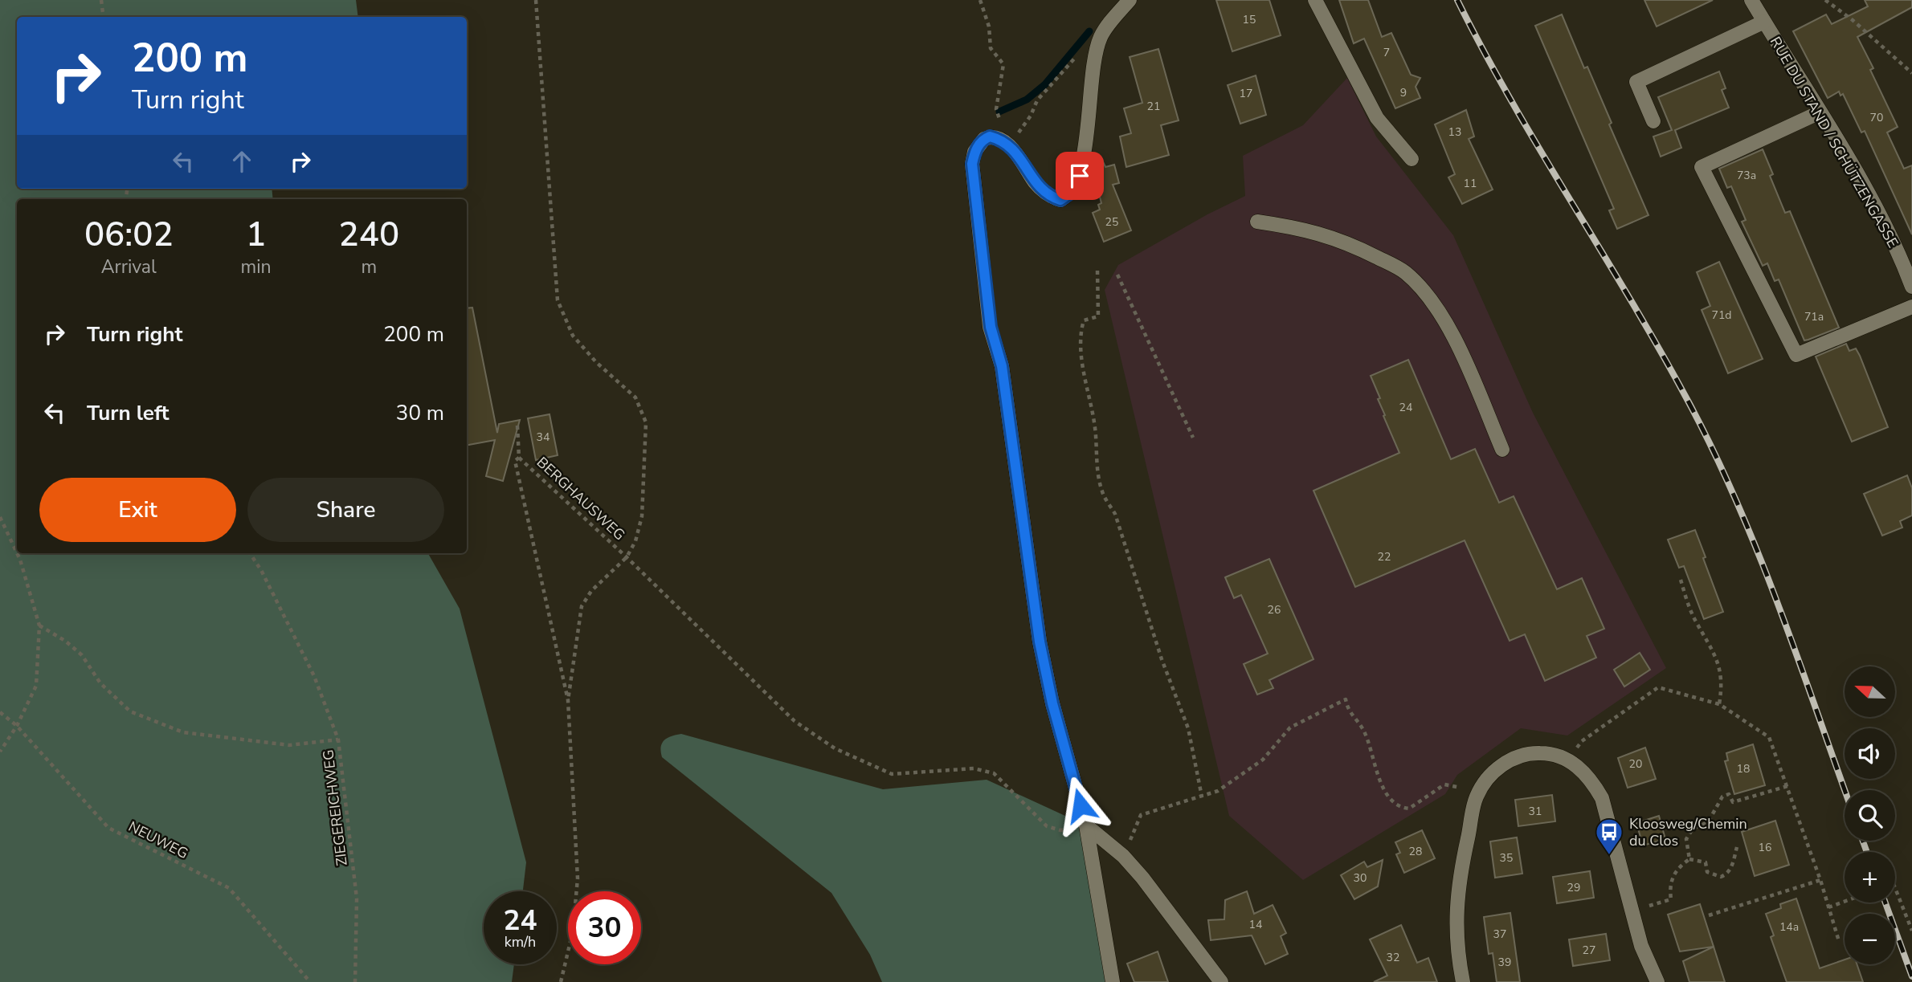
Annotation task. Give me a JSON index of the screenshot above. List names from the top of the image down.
{
  "streets": {
    "street": ["RUE DU STAND / SCHÜTZENGASSE"],
    "path": ["BERGHAUSWEG", "ZIEGEREICHWEG", "NEUWEG"]
  },
  "places": {
    "bus stop": ["Kloosweg/Chemin du Clos"]
  },
  "house_numbers": [
    "15",
    "7",
    "9",
    "17",
    "21",
    "70",
    "13",
    "73a",
    "11",
    "25",
    "71d",
    "71a",
    "24",
    "34",
    "22",
    "26",
    "20",
    "18",
    "31",
    "16",
    "28",
    "35",
    "30",
    "29",
    "14",
    "14a",
    "37",
    "27",
    "32",
    "39"
  ],
  "north": "left",
  "page": {
    "turn": ["200 m", "Turn right"],
    "eta": [
      "06:02",
      "Arrival",
      "1",
      "min",
      "240",
      "m"
    ],
    "list": [
      {
        "name": "Turn right",
        "value": "200 m"
      },
      {
        "name": "Turn left",
        "value": "30 m"
      }
    ],
    "buttons": ["Exit", "Share"],
    "map_buttons": ["+", "−"],
    "speed": "24 km/h",
    "limit": "30"
  }
}
